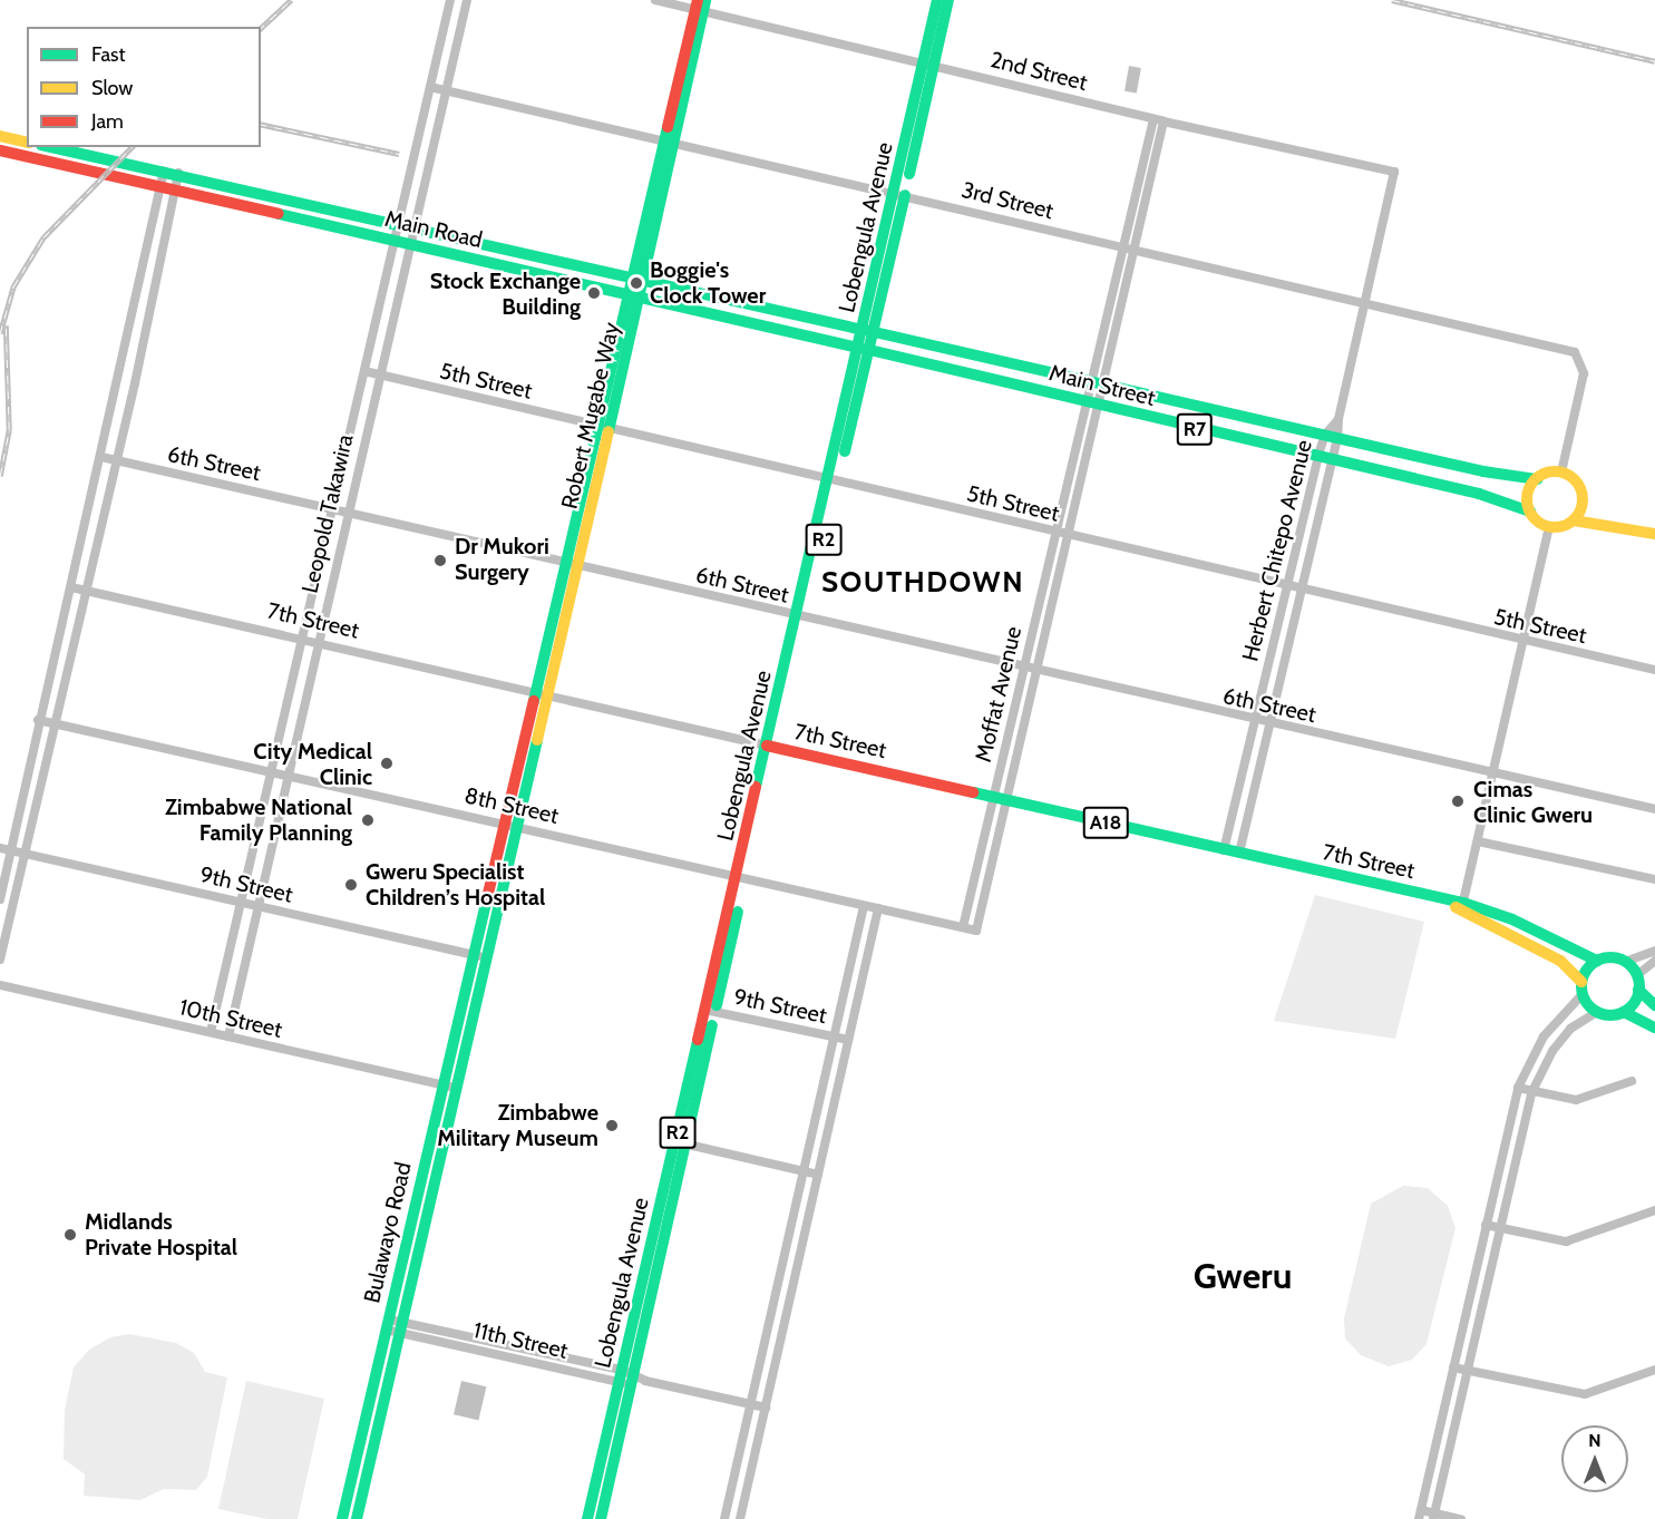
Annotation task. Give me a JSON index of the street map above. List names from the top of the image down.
{
  "streets": {
    "main road": [
      "Lobengula Avenue",
      "Main Road",
      "Main Street",
      "Robert Mugabe Way",
      "R7",
      "R2",
      "7th Street",
      "A18",
      "Bulawayo Road"
    ],
    "street": [
      "2nd Street",
      "3rd Street",
      "5th Street",
      "6th Street",
      "Leopold Takawira",
      "Herbert Chitepo Avenue",
      "Moffat Avenue",
      "8th Street",
      "9th Street",
      "10th Street",
      "11th Street"
    ]
  },
  "crossings": [
    ["2nd Street", "Lobengula Avenue"],
    ["2nd Street", "Robert Mugabe Way"],
    ["2nd Street", "Herbert Chitepo Avenue"],
    ["2nd Street", "Moffat Avenue"],
    ["3rd Street", "Lobengula Avenue"],
    ["3rd Street", "Main Street"],
    ["3rd Street", "Robert Mugabe Way"],
    ["3rd Street", "Leopold Takawira"],
    ["3rd Street", "Herbert Chitepo Avenue"],
    ["3rd Street", "Moffat Avenue"],
    ["Lobengula Avenue", "Main Road"],
    ["Lobengula Avenue", "5th Street"],
    ["Lobengula Avenue", "Main Street"],
    ["Lobengula Avenue", "6th Street"],
    ["Lobengula Avenue", "7th Street"],
    ["Lobengula Avenue", "8th Street"],
    ["Lobengula Avenue", "9th Street"],
    ["Lobengula Avenue", "11th Street"],
    ["Main Road", "Main Street"],
    ["Main Road", "Robert Mugabe Way"],
    ["Main Road", "Leopold Takawira"],
    ["5th Street", "Robert Mugabe Way"],
    ["5th Street", "Leopold Takawira"],
    ["5th Street", "Herbert Chitepo Avenue"],
    ["5th Street", "Moffat Avenue"],
    ["Main Street", "Herbert Chitepo Avenue"],
    ["Main Street", "Moffat Avenue"],
    ["Robert Mugabe Way", "6th Street"],
    ["Robert Mugabe Way", "7th Street"],
    ["Robert Mugabe Way", "8th Street"],
    ["Robert Mugabe Way", "9th Street"],
    ["Robert Mugabe Way", "Bulawayo Road"],
    ["6th Street", "Leopold Takawira"],
    ["6th Street", "Herbert Chitepo Avenue"],
    ["6th Street", "Moffat Avenue"],
    ["Leopold Takawira", "7th Street"],
    ["Leopold Takawira", "8th Street"],
    ["Leopold Takawira", "9th Street"],
    ["Leopold Takawira", "10th Street"],
    ["Herbert Chitepo Avenue", "7th Street"],
    ["7th Street", "Moffat Avenue"],
    ["7th Street", "A18"],
    ["Moffat Avenue", "8th Street"],
    ["9th Street", "Bulawayo Road"],
    ["10th Street", "Bulawayo Road"],
    ["Bulawayo Road", "11th Street"]
  ],
  "districts": ["SOUTHDOWN", "Gweru"],
  "places": [
    "Boggie's Clock Tower",
    "Stock Exchange Building",
    "Dr Mukori Surgery",
    "City Medical Clinic",
    "Cimas Clinic Gweru",
    "Zimbabwe National Family Planning",
    "Gweru Specialist Children’s Hospital",
    "Zimbabwe Military Museum",
    "Midlands Private Hospital"
  ],
  "legend": ["Fast", "Slow", "Jam"],
  "north": "top"
}
